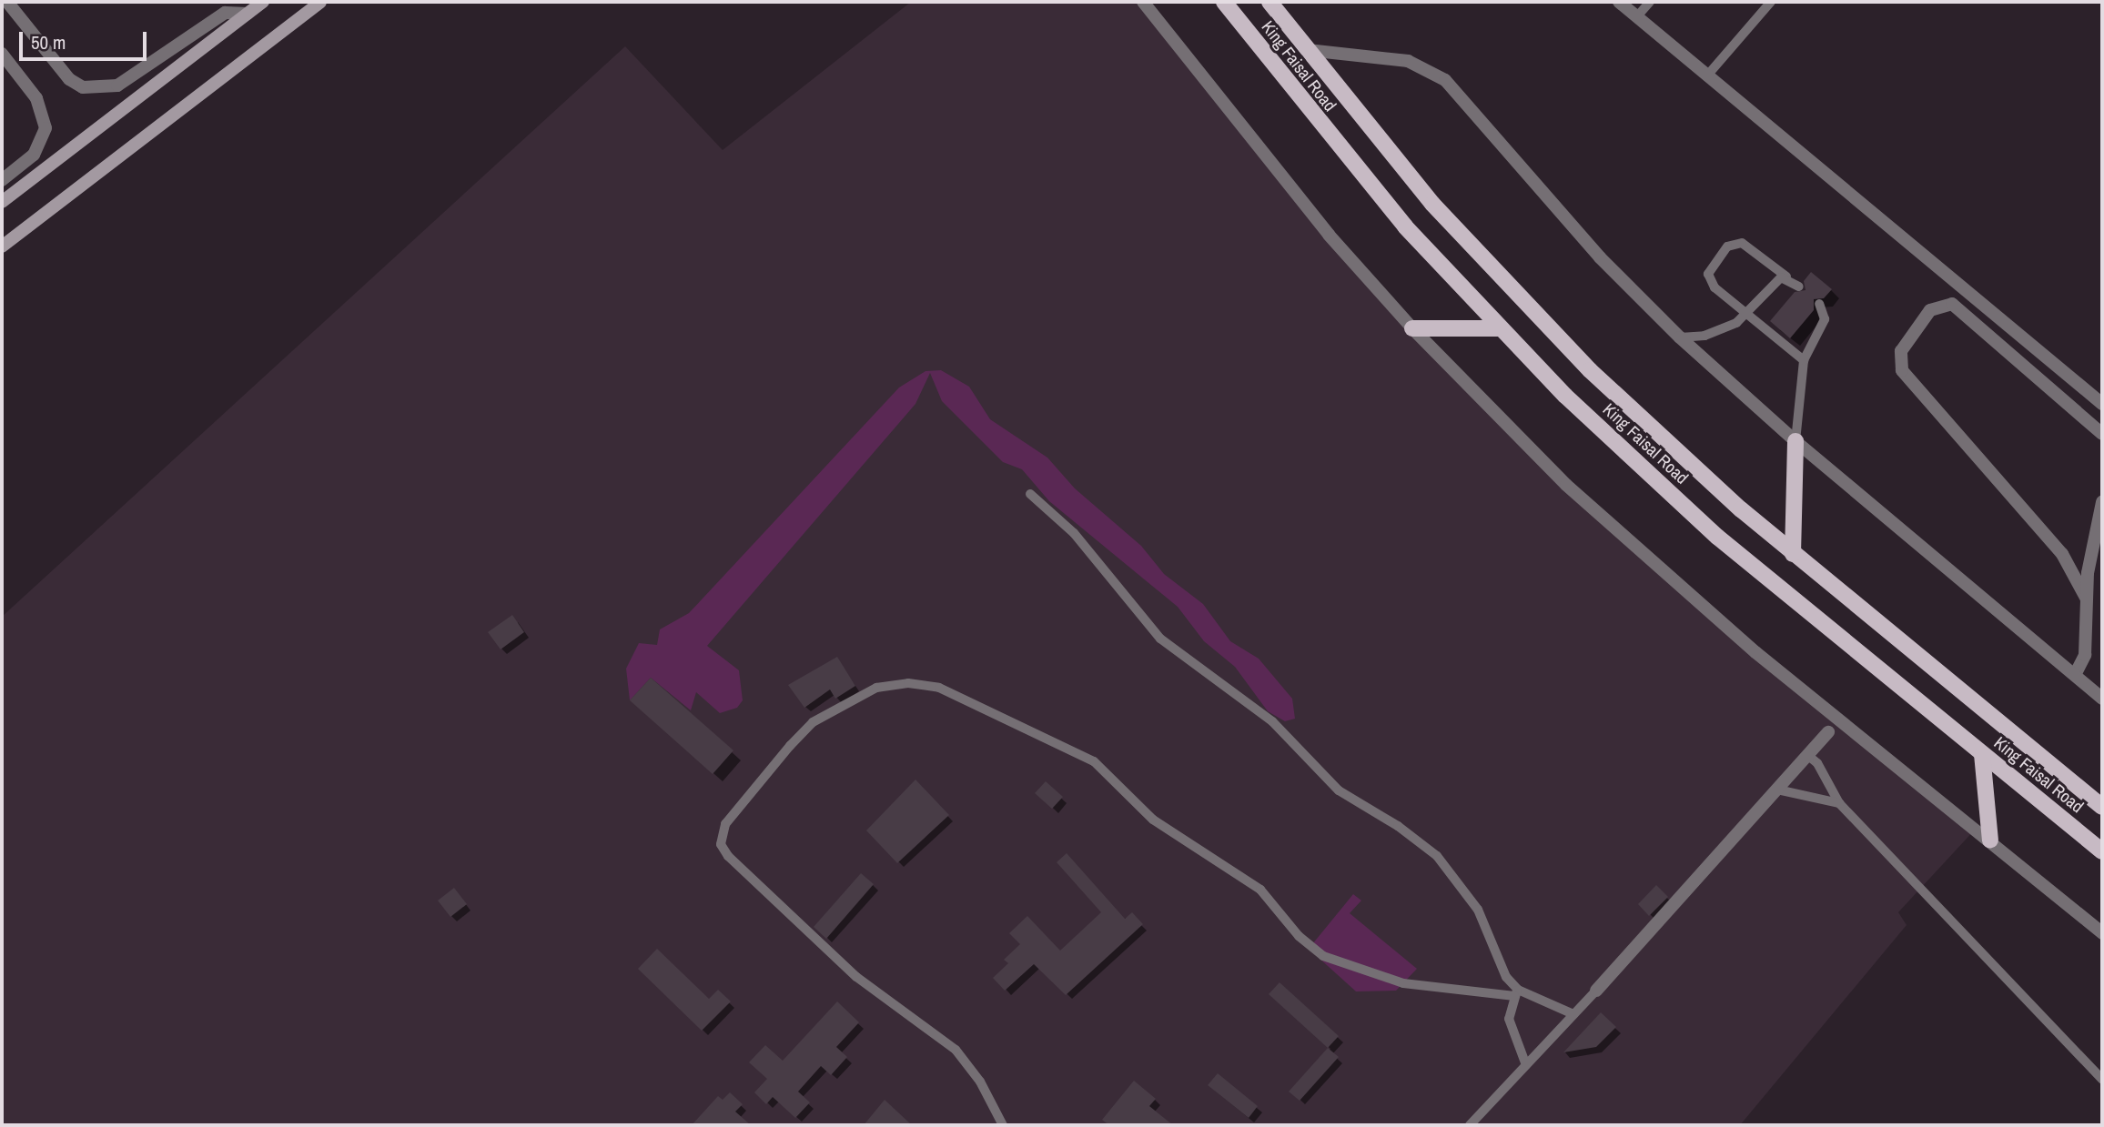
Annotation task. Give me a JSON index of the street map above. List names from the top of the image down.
{
  "streets": {
    "main road": ["King Faisal Road"]
  },
  "scale_bar": "50 m"
}
